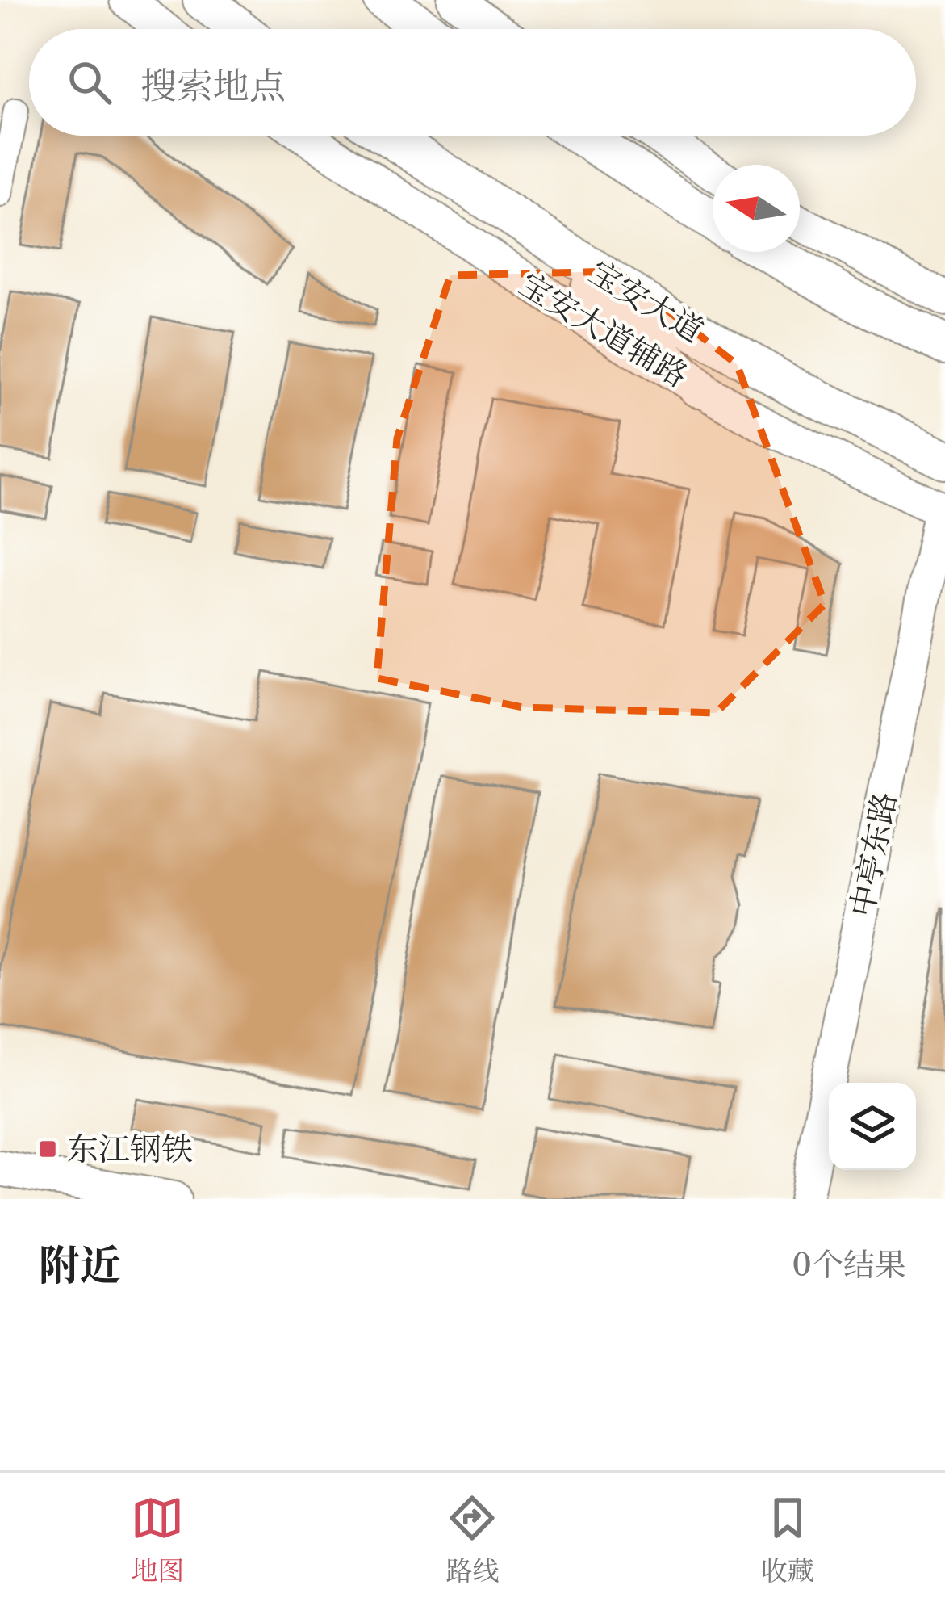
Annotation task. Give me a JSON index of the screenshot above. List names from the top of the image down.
{
  "streets": {
    "main road": ["宝安大道", "宝安大道辅路", "中亭东路"]
  },
  "crossings": [
    ["宝安大道辅路", "中亭东路"]
  ],
  "places": {
    "transit": ["东江钢铁"]
  },
  "north": "left",
  "page": {
    "search": "搜索地点",
    "heading": ["附近", "0个结果"],
    "nav": ["地图", "路线", "收藏"]
  }
}
